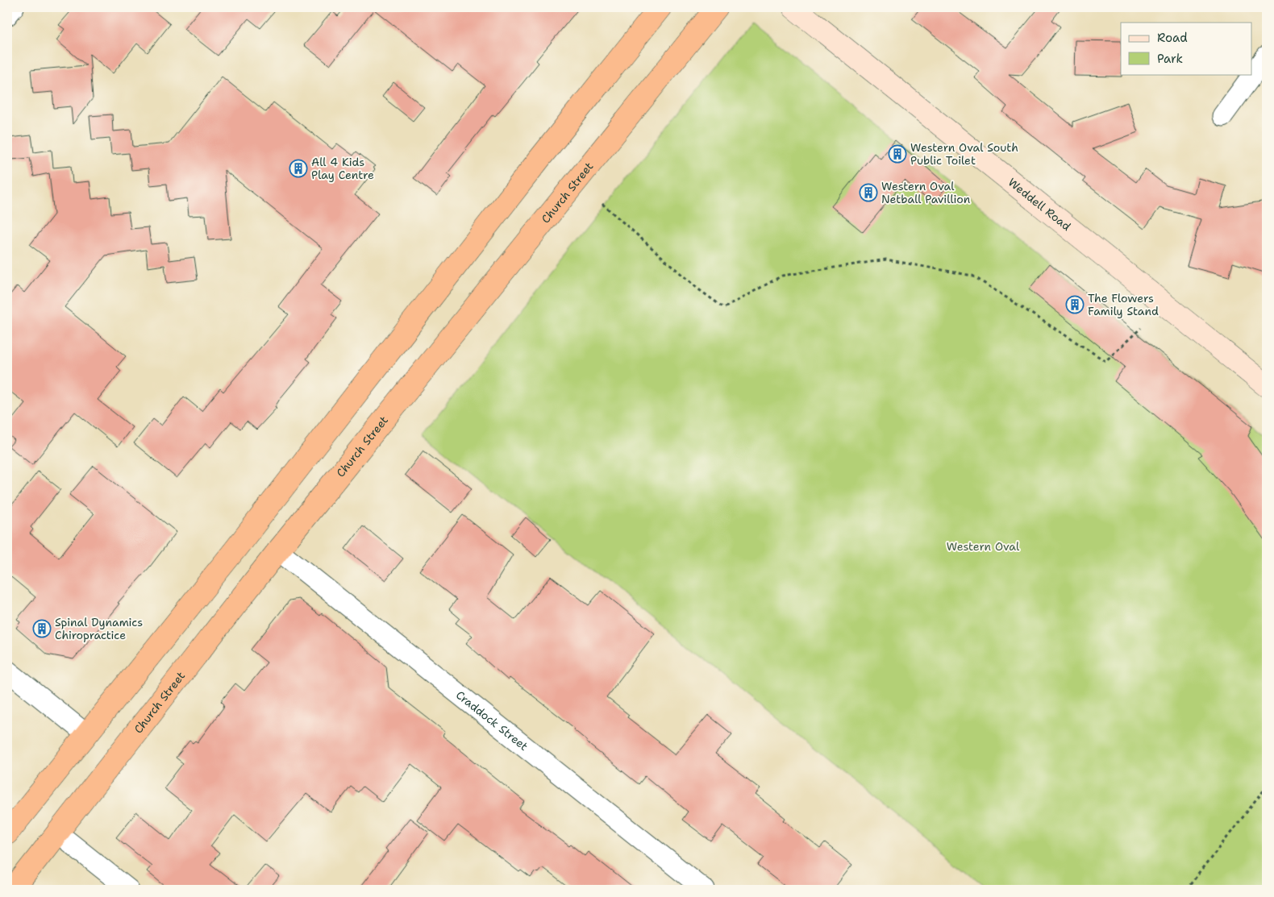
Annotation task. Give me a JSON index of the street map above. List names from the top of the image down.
{
  "streets": {
    "highway": ["Church Street"],
    "street": ["Weddell Road", "Craddock Street"]
  },
  "crossings": [
    ["Church Street", "Craddock Street"]
  ],
  "parks": ["Western Oval"],
  "places": {
    "building": [
      "Western Oval South Public Toilet",
      "All 4 Kids Play Centre",
      "Western Oval Netball Pavillion",
      "The Flowers Family Stand",
      "Spinal Dynamics Chiropractice"
    ]
  },
  "legend": ["Road", "Park"]
}
